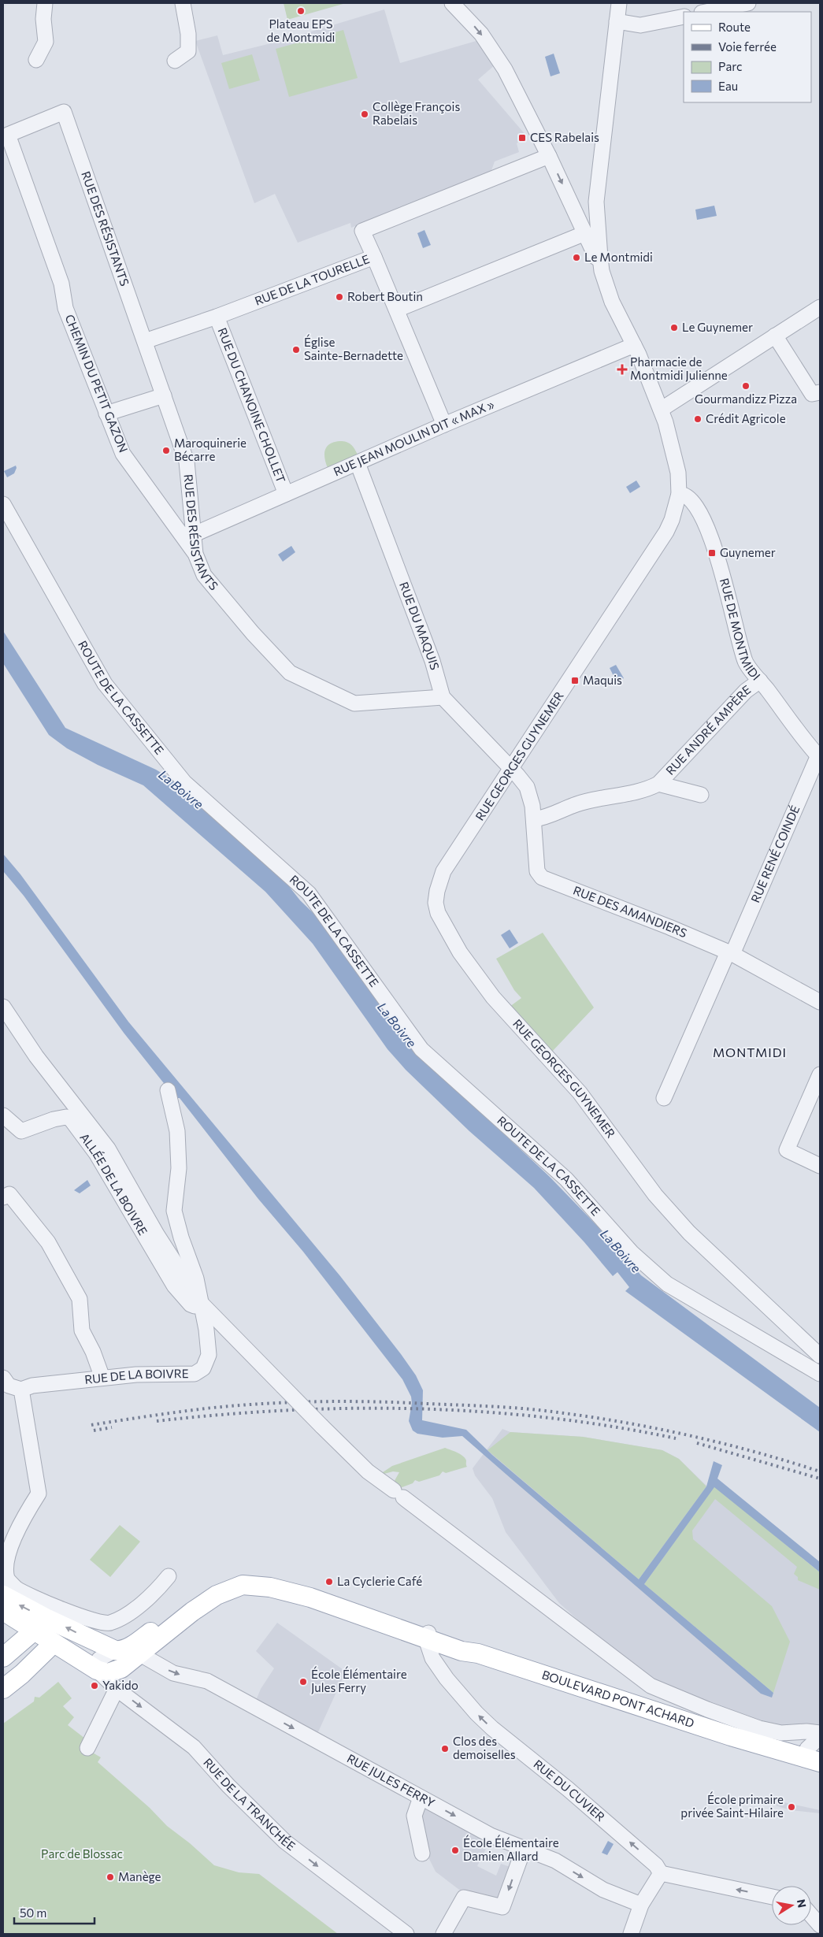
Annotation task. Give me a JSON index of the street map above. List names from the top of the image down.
{
  "streets": {
    "main road": ["BOULEVARD PONT ACHARD"],
    "street": [
      "RUE DES RÉSISTANTS",
      "RUE DE LA TOURELLE",
      "CHEMIN DU PETIT GAZON",
      "RUE DU CHANOINE CHOLLET",
      "RUE JEAN MOULIN DIT « MAX »",
      "RUE DU MAQUIS",
      "RUE DE MONTMIDI",
      "ROUTE DE LA CASSETTE",
      "RUE ANDRÉ AMPÈRE",
      "RUE GEORGES GUYNEMER",
      "RUE RENÉ COINDÉ",
      "RUE DES AMANDIERS",
      "ALLÉE DE LA BOIVRE",
      "RUE DE LA BOIVRE",
      "RUE JULES FERRY",
      "RUE DU CUVIER",
      "RUE DE LA TRANCHÉE"
    ]
  },
  "crossings": [
    ["RUE DES RÉSISTANTS", "RUE DE LA TOURELLE"],
    ["RUE DES RÉSISTANTS", "CHEMIN DU PETIT GAZON"],
    ["RUE DES RÉSISTANTS", "RUE JEAN MOULIN DIT « MAX »"],
    ["RUE DES RÉSISTANTS", "RUE DU MAQUIS"],
    ["RUE DE LA TOURELLE", "RUE DU CHANOINE CHOLLET"],
    ["RUE DU CHANOINE CHOLLET", "RUE JEAN MOULIN DIT « MAX »"],
    ["RUE JEAN MOULIN DIT « MAX »", "RUE DU MAQUIS"],
    ["RUE JEAN MOULIN DIT « MAX »", "RUE GEORGES GUYNEMER"],
    ["RUE DU MAQUIS", "RUE GEORGES GUYNEMER"],
    ["RUE DU MAQUIS", "RUE DES AMANDIERS"],
    ["RUE DE MONTMIDI", "RUE ANDRÉ AMPÈRE"],
    ["RUE DE MONTMIDI", "RUE GEORGES GUYNEMER"],
    ["RUE DE MONTMIDI", "RUE RENÉ COINDÉ"],
    ["RUE ANDRÉ AMPÈRE", "RUE DES AMANDIERS"],
    ["RUE GEORGES GUYNEMER", "RUE DES AMANDIERS"],
    ["RUE RENÉ COINDÉ", "RUE DES AMANDIERS"],
    ["ALLÉE DE LA BOIVRE", "RUE DE LA BOIVRE"],
    ["BOULEVARD PONT ACHARD", "RUE JULES FERRY"],
    ["BOULEVARD PONT ACHARD", "RUE DU CUVIER"],
    ["BOULEVARD PONT ACHARD", "RUE DE LA TRANCHÉE"]
  ],
  "one_way": ["RUE JULES FERRY", "RUE DE LA TRANCHÉE"],
  "districts": ["MONTMIDI"],
  "water": ["La Boivre"],
  "parks": ["Parc de Blossac"],
  "places": {
    "other": [
      "Plateau EPS de Montmidi",
      "Collège François Rabelais",
      "Le Montmidi",
      "Robert Boutin",
      "Le Guynemer",
      "Église Sainte-Bernadette",
      "Gourmandizz Pizza",
      "Crédit Agricole",
      "Maroquinerie Bécarre",
      "La Cyclerie Café",
      "École Élémentaire Jules Ferry",
      "Yakido",
      "Clos des demoiselles",
      "École primaire privée Saint-Hilaire",
      "École Élémentaire Damien Allard",
      "Manège"
    ],
    "transit": ["CES Rabelais", "Guynemer", "Maquis"],
    "health": ["Pharmacie de Montmidi Julienne"]
  },
  "legend": [
    "Route",
    "Voie ferrée",
    "Parc",
    "Eau"
  ],
  "scale_bar": "50 m",
  "north": "right"
}
